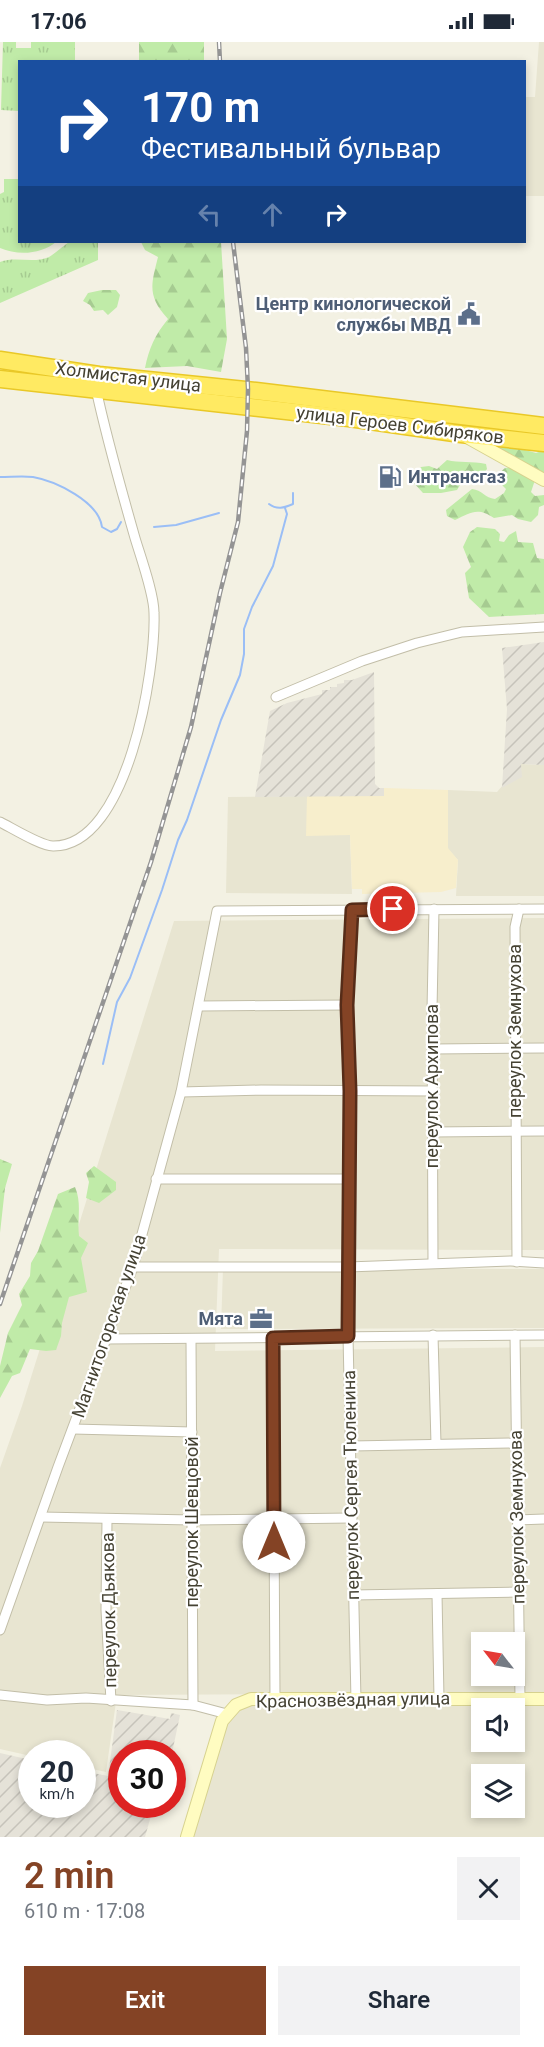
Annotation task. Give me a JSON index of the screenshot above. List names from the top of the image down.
{
  "streets": {
    "highway": ["Холмистая улица", "улица Героев Сибиряков"],
    "street": [
      "переулок Земнухова",
      "переулок Архипова",
      "Магнитогорская улица",
      "переулок Сергея Тюленина",
      "переулок Шевцовой",
      "переулок Дьякова",
      "Краснозвёздная улица"
    ]
  },
  "crossings": [
    ["Холмистая улица", "улица Героев Сибиряков"],
    ["Магнитогорская улица", "переулок Сергея Тюленина"],
    ["переулок Сергея Тюленина", "Краснозвёздная улица"]
  ],
  "places": {
    "public building": ["Центр кинологической службы МВД"],
    "fuel station": ["Интрансгаз"],
    "office": ["Мята"]
  },
  "north": "top left",
  "page": {
    "status": "17:06",
    "turn": ["170 m", "Фестивальный бульвар"],
    "speed": "20 km/h",
    "limit": "30",
    "heading": ["2 min", "610 m · 17:08"],
    "buttons": ["Exit", "Share"]
  }
}
